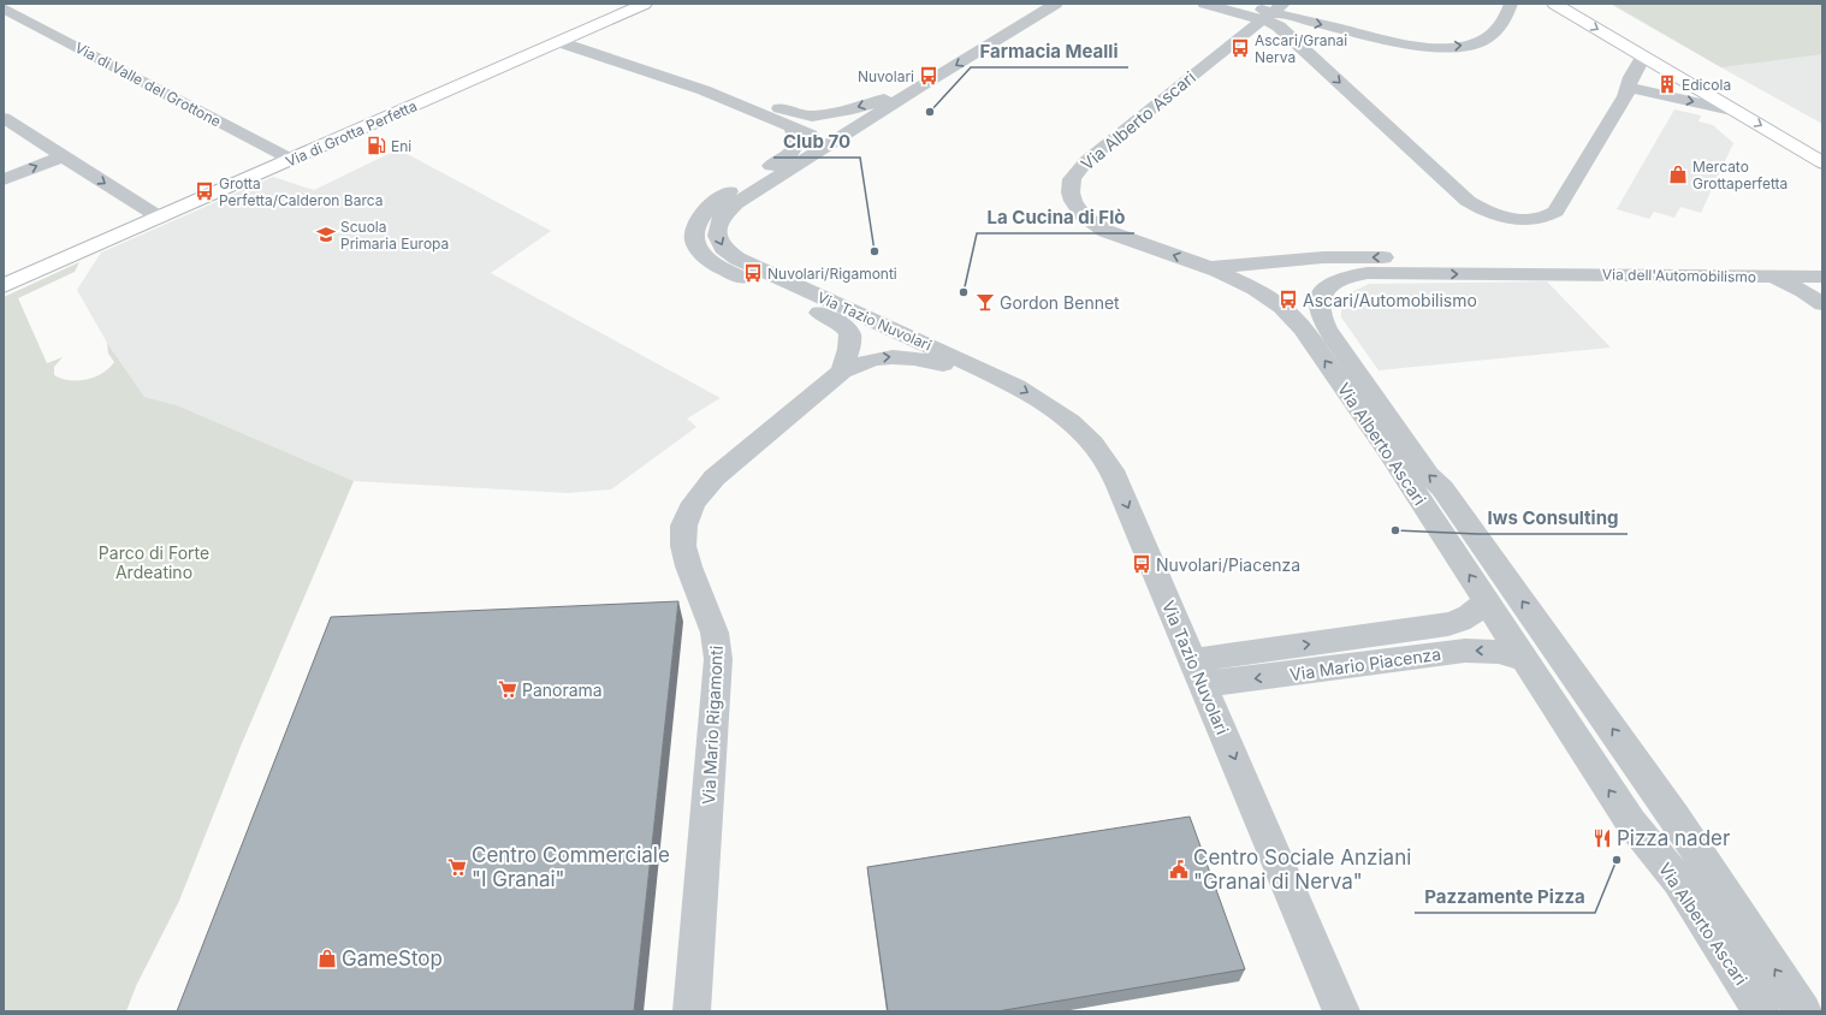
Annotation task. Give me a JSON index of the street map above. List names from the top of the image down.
{
  "streets": {
    "street": [
      "Via di Valle del Grottone",
      "Via Alberto Ascari",
      "Via di Grotta Perfetta",
      "Via dell'Automobilismo",
      "Via Tazio Nuvolari",
      "Via Mario Piacenza",
      "Via Mario Rigamonti"
    ]
  },
  "crossings": [
    ["Via di Valle del Grottone", "Via di Grotta Perfetta"],
    ["Via Alberto Ascari", "Via dell'Automobilismo"],
    ["Via Alberto Ascari", "Via Mario Piacenza"],
    ["Via Tazio Nuvolari", "Via Mario Piacenza"],
    ["Via Tazio Nuvolari", "Via Mario Rigamonti"]
  ],
  "one_way": ["Via Alberto Ascari"],
  "parks": ["Parco di Forte Ardeatino"],
  "places": {
    "bus stop": [
      "Ascari/Granai Nerva",
      "Nuvolari",
      "Grotta Perfetta/Calderon Barca",
      "Nuvolari/Rigamonti",
      "Ascari/Automobilismo",
      "Nuvolari/Piacenza"
    ],
    "building": ["Edicola"],
    "other": [
      "Farmacia Mealli",
      "Club 70",
      "La Cucina di Flò",
      "Iws Consulting",
      "Pazzamente Pizza"
    ],
    "fuel station": ["Eni"],
    "shop": ["Mercato Grottaperfetta", "GameStop"],
    "school or university": ["Scuola Primaria Europa"],
    "bar": ["Gordon Bennet"],
    "supermarket": ["Panorama", "Centro Commerciale \"I Granai\""],
    "restaurant": ["Pizza nader"],
    "public building": ["Centro Sociale Anziani \"Granai di Nerva\""]
  }
}
